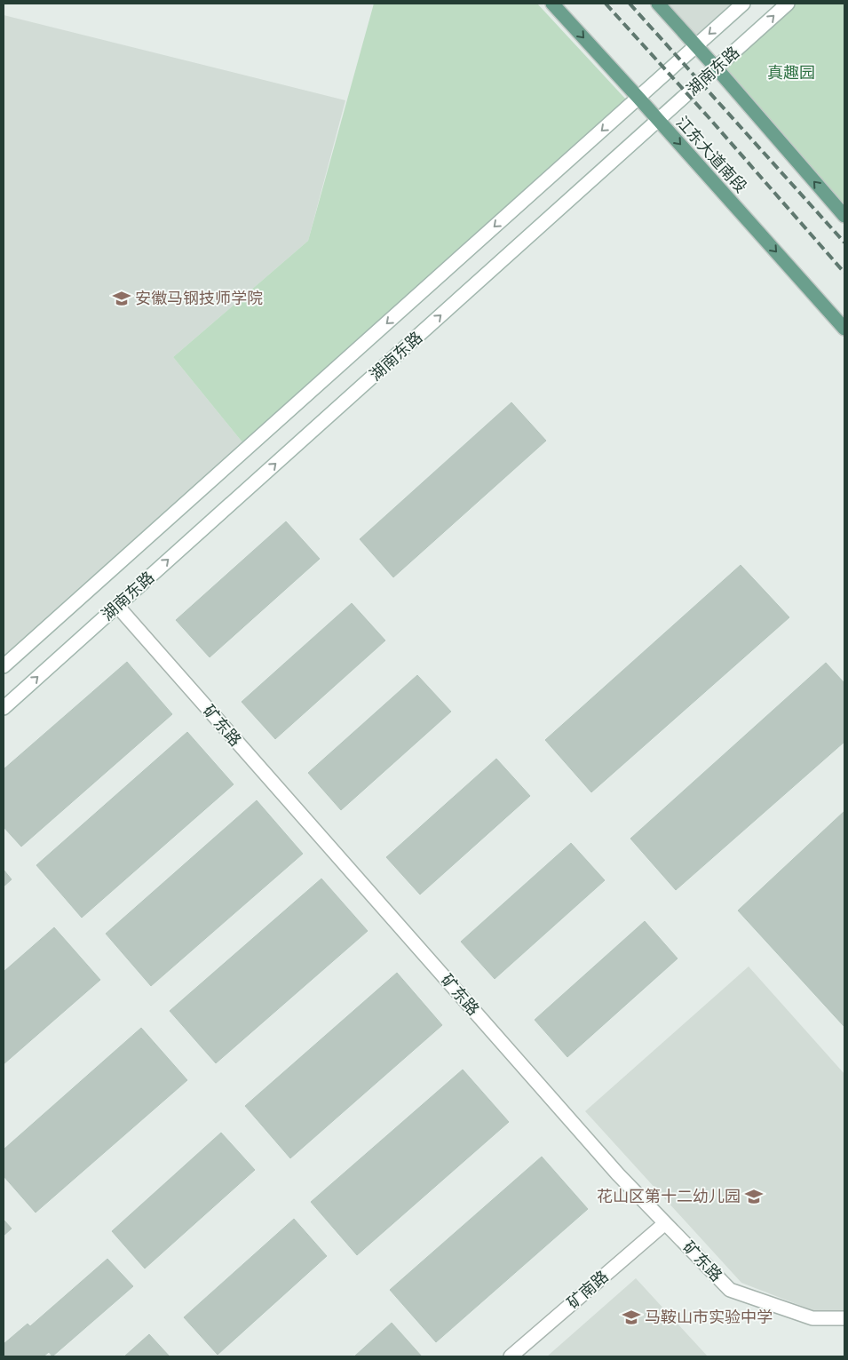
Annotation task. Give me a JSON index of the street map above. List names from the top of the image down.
{
  "streets": {
    "main road": [
      "湖南东路",
      "江东大道南段",
      "矿东路",
      "矿南路"
    ]
  },
  "crossings": [
    ["湖南东路", "矿东路"],
    ["矿东路", "矿南路"]
  ],
  "parks": ["真趣园"],
  "places": {
    "school or university": ["安徽马钢技师学院", "花山区第十二幼儿园", "马鞍山市实验中学"]
  }
}
